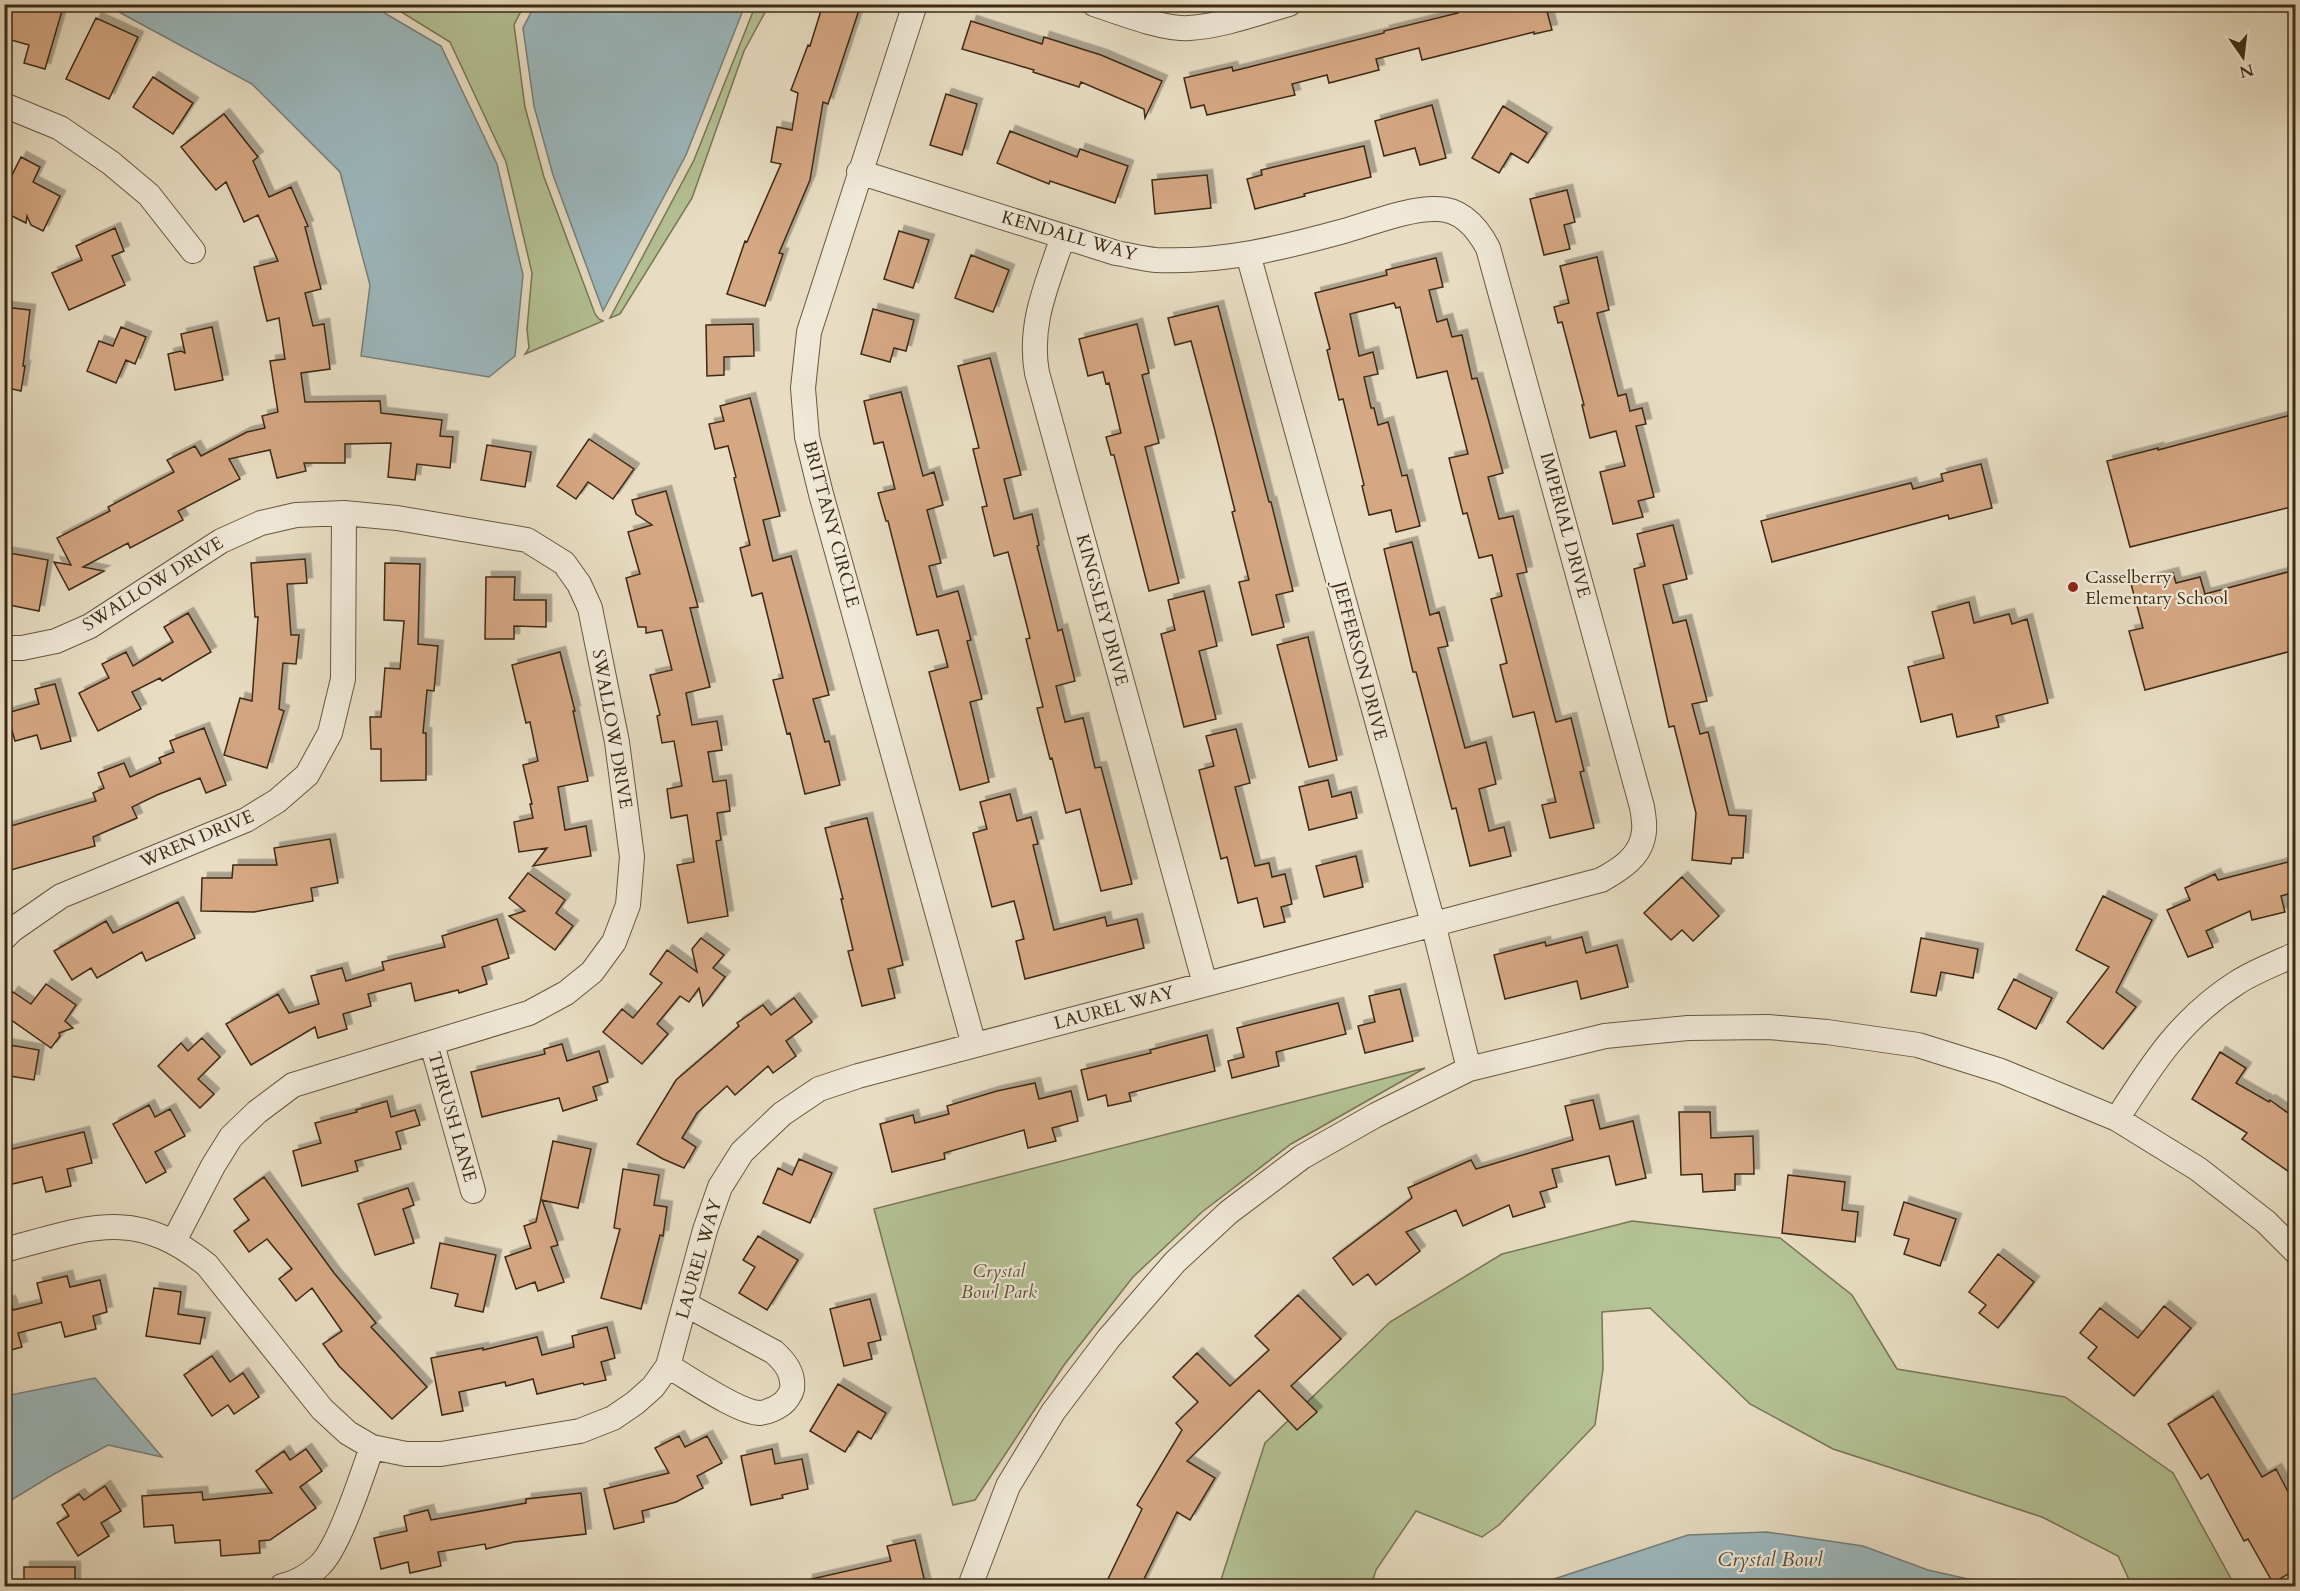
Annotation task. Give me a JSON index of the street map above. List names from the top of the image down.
{
  "streets": {
    "street": [
      "KENDALL WAY",
      "BRITTANY CIRCLE",
      "IMPERIAL DRIVE",
      "SWALLOW DRIVE",
      "KINGSLEY DRIVE",
      "JEFFERSON DRIVE",
      "WREN DRIVE",
      "LAUREL WAY",
      "THRUSH LANE"
    ]
  },
  "crossings": [
    ["KENDALL WAY", "BRITTANY CIRCLE"],
    ["KENDALL WAY", "IMPERIAL DRIVE"],
    ["KENDALL WAY", "KINGSLEY DRIVE"],
    ["KENDALL WAY", "JEFFERSON DRIVE"],
    ["BRITTANY CIRCLE", "LAUREL WAY"],
    ["IMPERIAL DRIVE", "LAUREL WAY"],
    ["SWALLOW DRIVE", "WREN DRIVE"],
    ["SWALLOW DRIVE", "LAUREL WAY"],
    ["SWALLOW DRIVE", "THRUSH LANE"],
    ["KINGSLEY DRIVE", "LAUREL WAY"],
    ["JEFFERSON DRIVE", "LAUREL WAY"]
  ],
  "water": ["Crystal Bowl"],
  "parks": ["Crystal Bowl Park"],
  "places": ["Casselberry Elementary School"],
  "north": "bottom"
}
